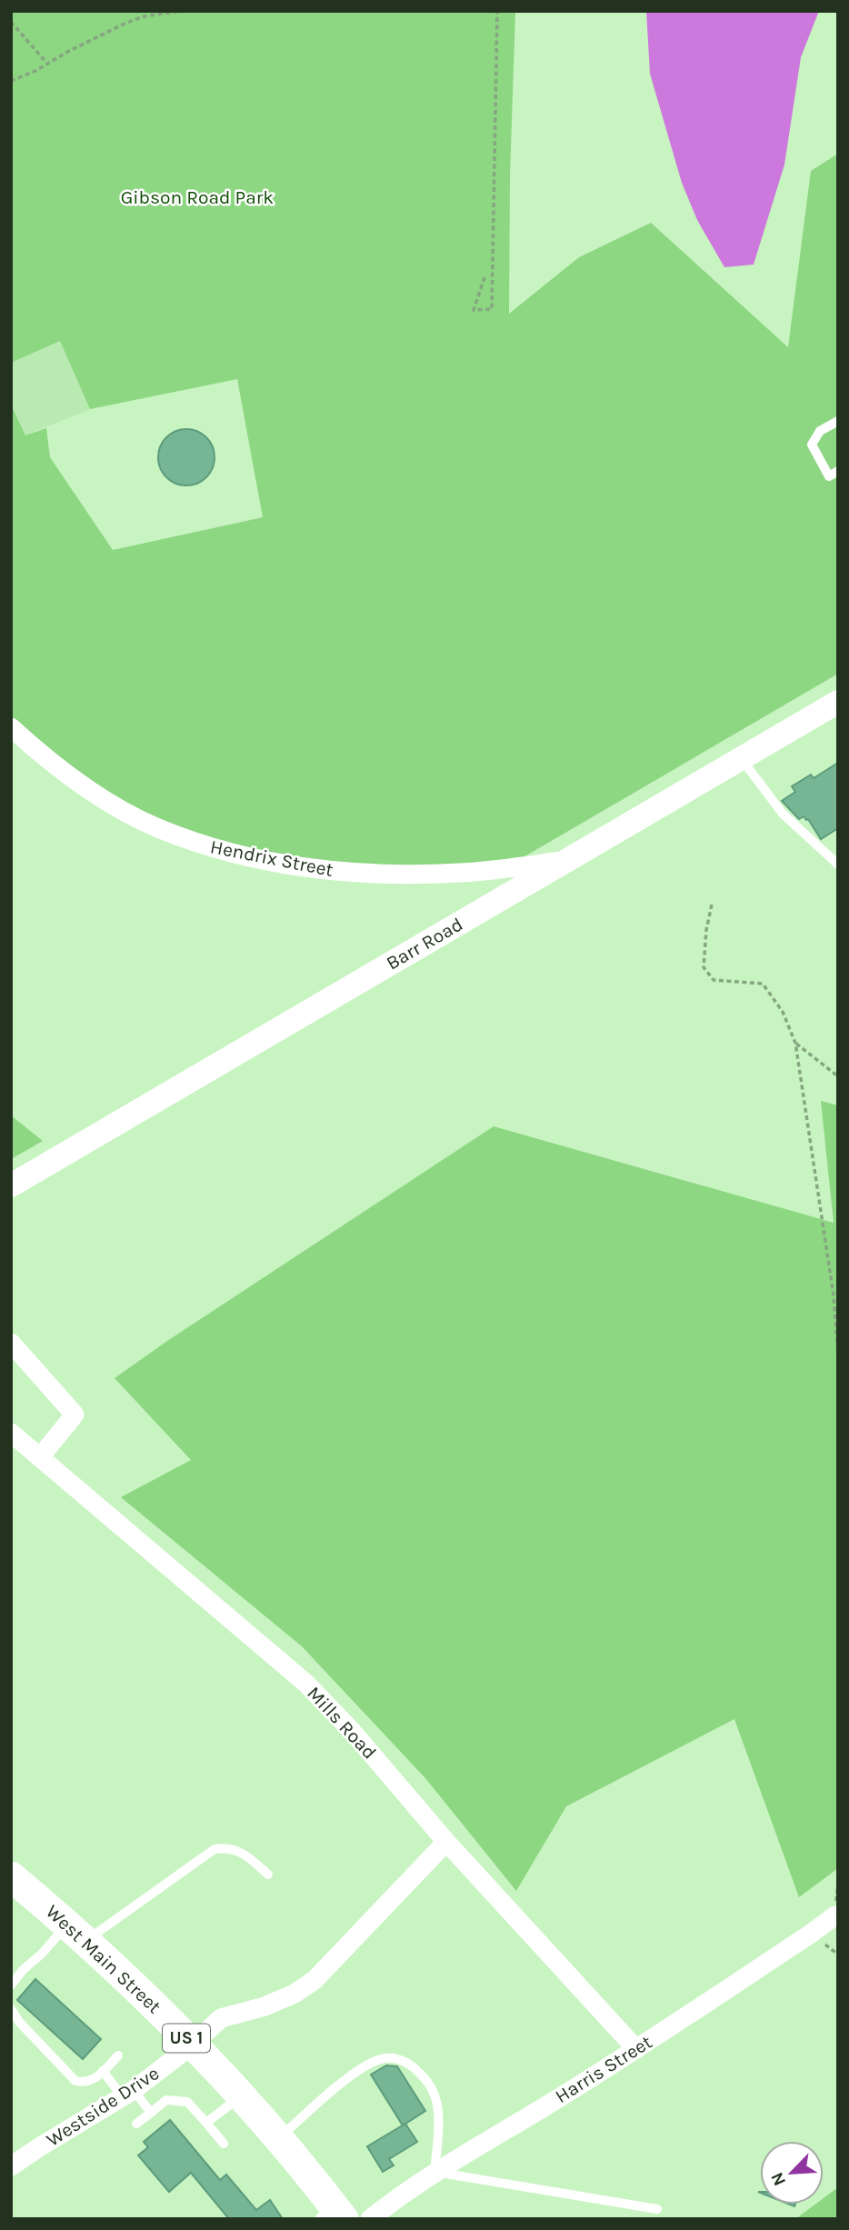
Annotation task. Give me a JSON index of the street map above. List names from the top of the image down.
{
  "streets": {
    "main road": ["West Main Street", "US 1"],
    "street": [
      "Hendrix Street",
      "Barr Road",
      "Mills Road",
      "Harris Street",
      "Westside Drive"
    ]
  },
  "crossings": [
    ["Hendrix Street", "Barr Road"],
    ["Mills Road", "Harris Street"],
    ["Mills Road", "Westside Drive"],
    ["West Main Street", "Westside Drive"]
  ],
  "parks": ["Gibson Road Park"],
  "north": "bottom left"
}
